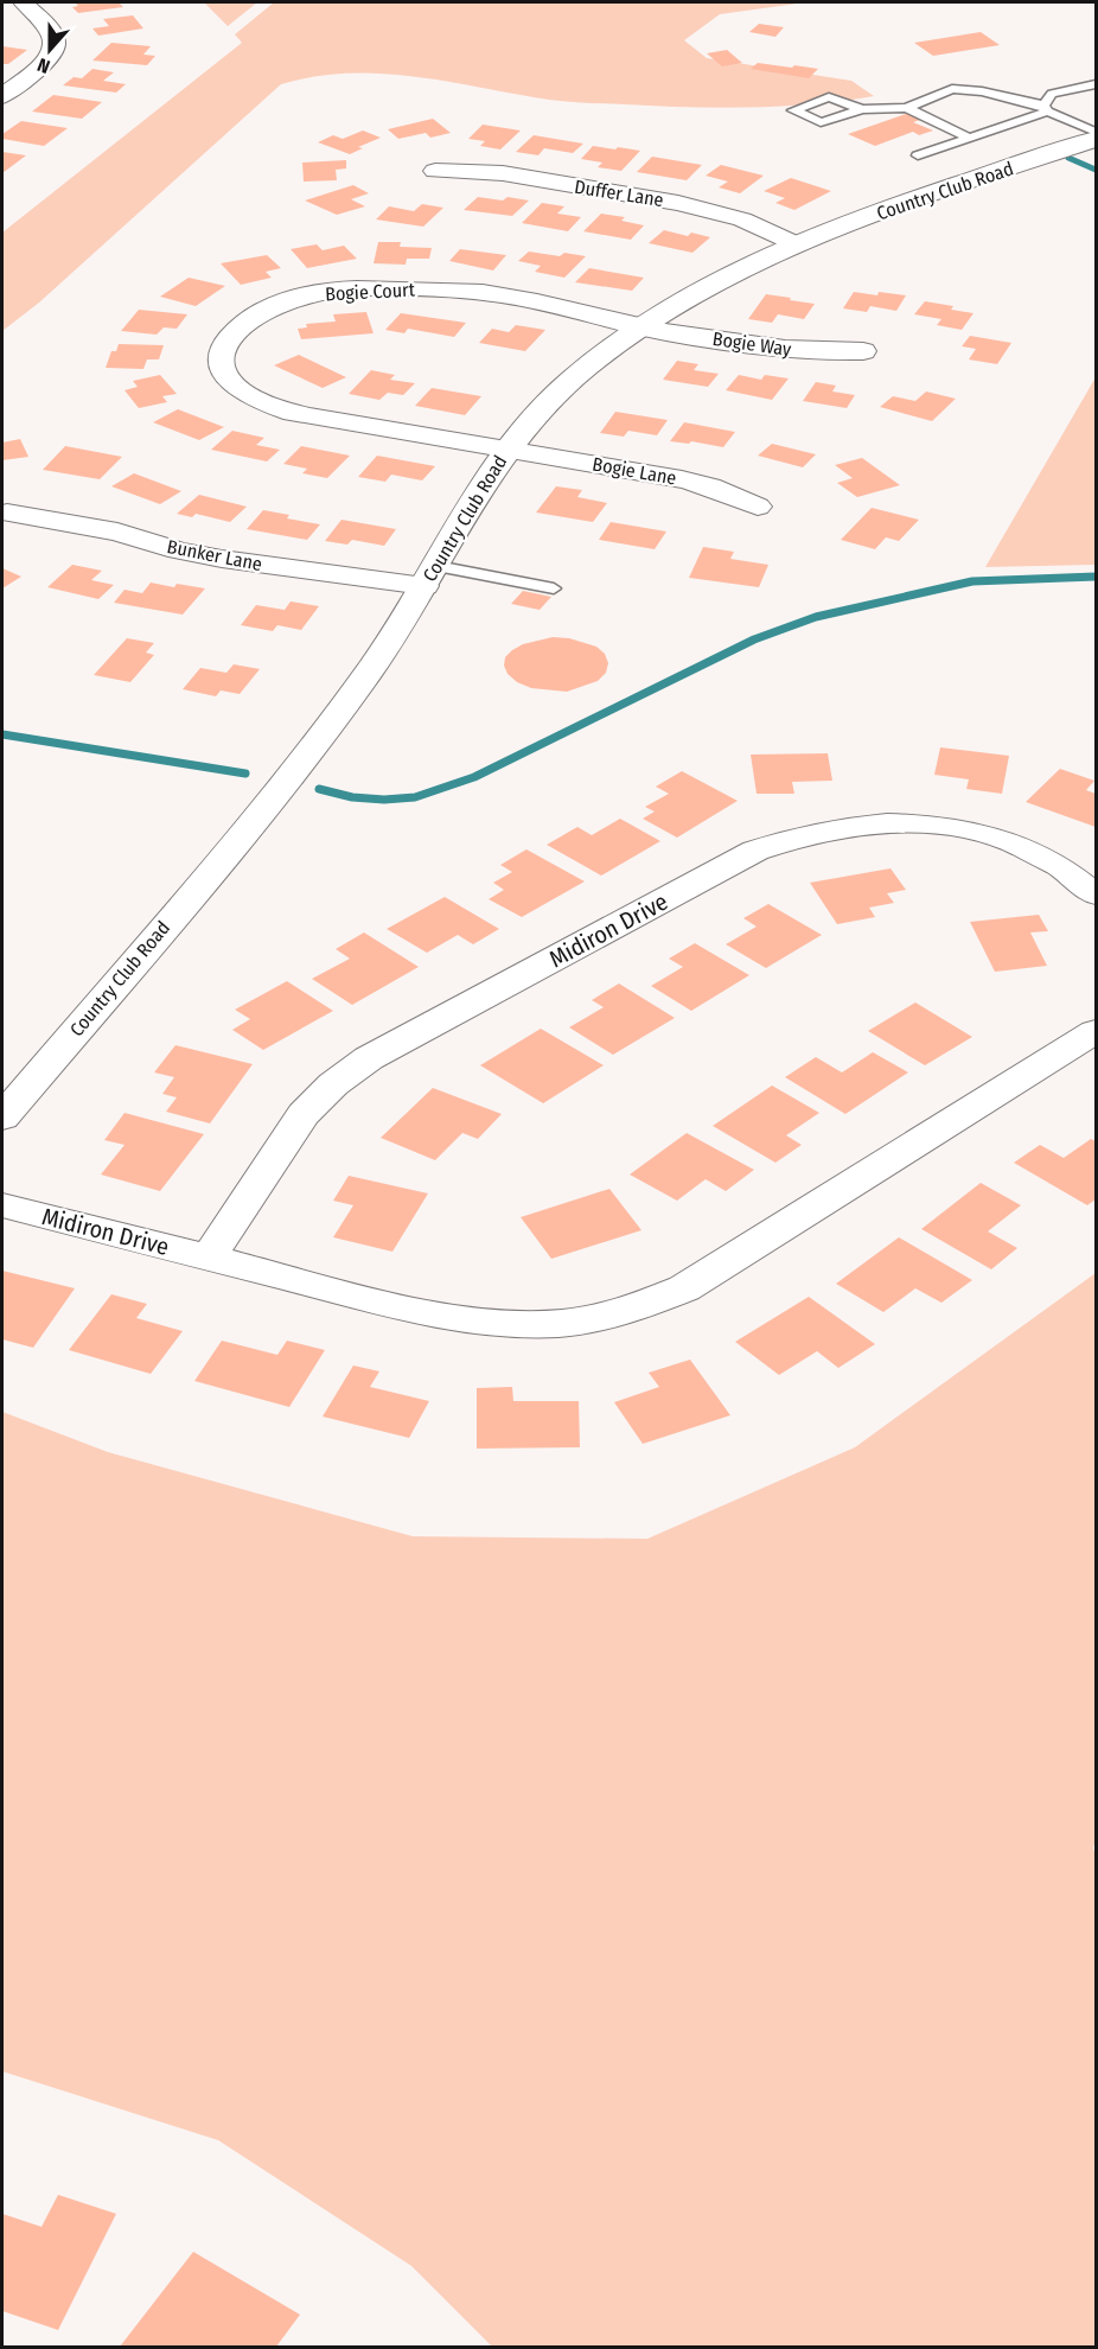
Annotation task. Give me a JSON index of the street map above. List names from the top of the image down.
{
  "streets": {
    "street": [
      "Country Club Road",
      "Duffer Lane",
      "Bogie Court",
      "Bogie Way",
      "Bogie Lane",
      "Bunker Lane",
      "Midiron Drive"
    ]
  },
  "crossings": [
    ["Country Club Road", "Duffer Lane"],
    ["Country Club Road", "Bogie Court"],
    ["Country Club Road", "Bogie Way"],
    ["Country Club Road", "Bogie Lane"],
    ["Country Club Road", "Bunker Lane"],
    ["Bogie Court", "Bogie Way"],
    ["Bogie Court", "Bogie Lane"]
  ],
  "north": "bottom"
}
